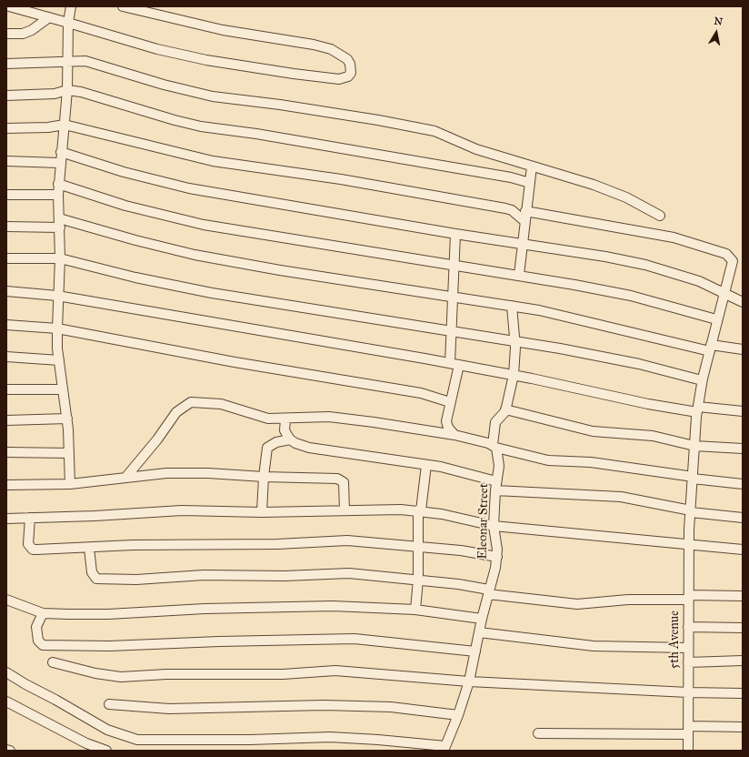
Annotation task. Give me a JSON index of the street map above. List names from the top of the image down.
{
  "streets": {
    "street": ["Eleonar Street", "5th Avenue"]
  },
  "north": "top"
}
